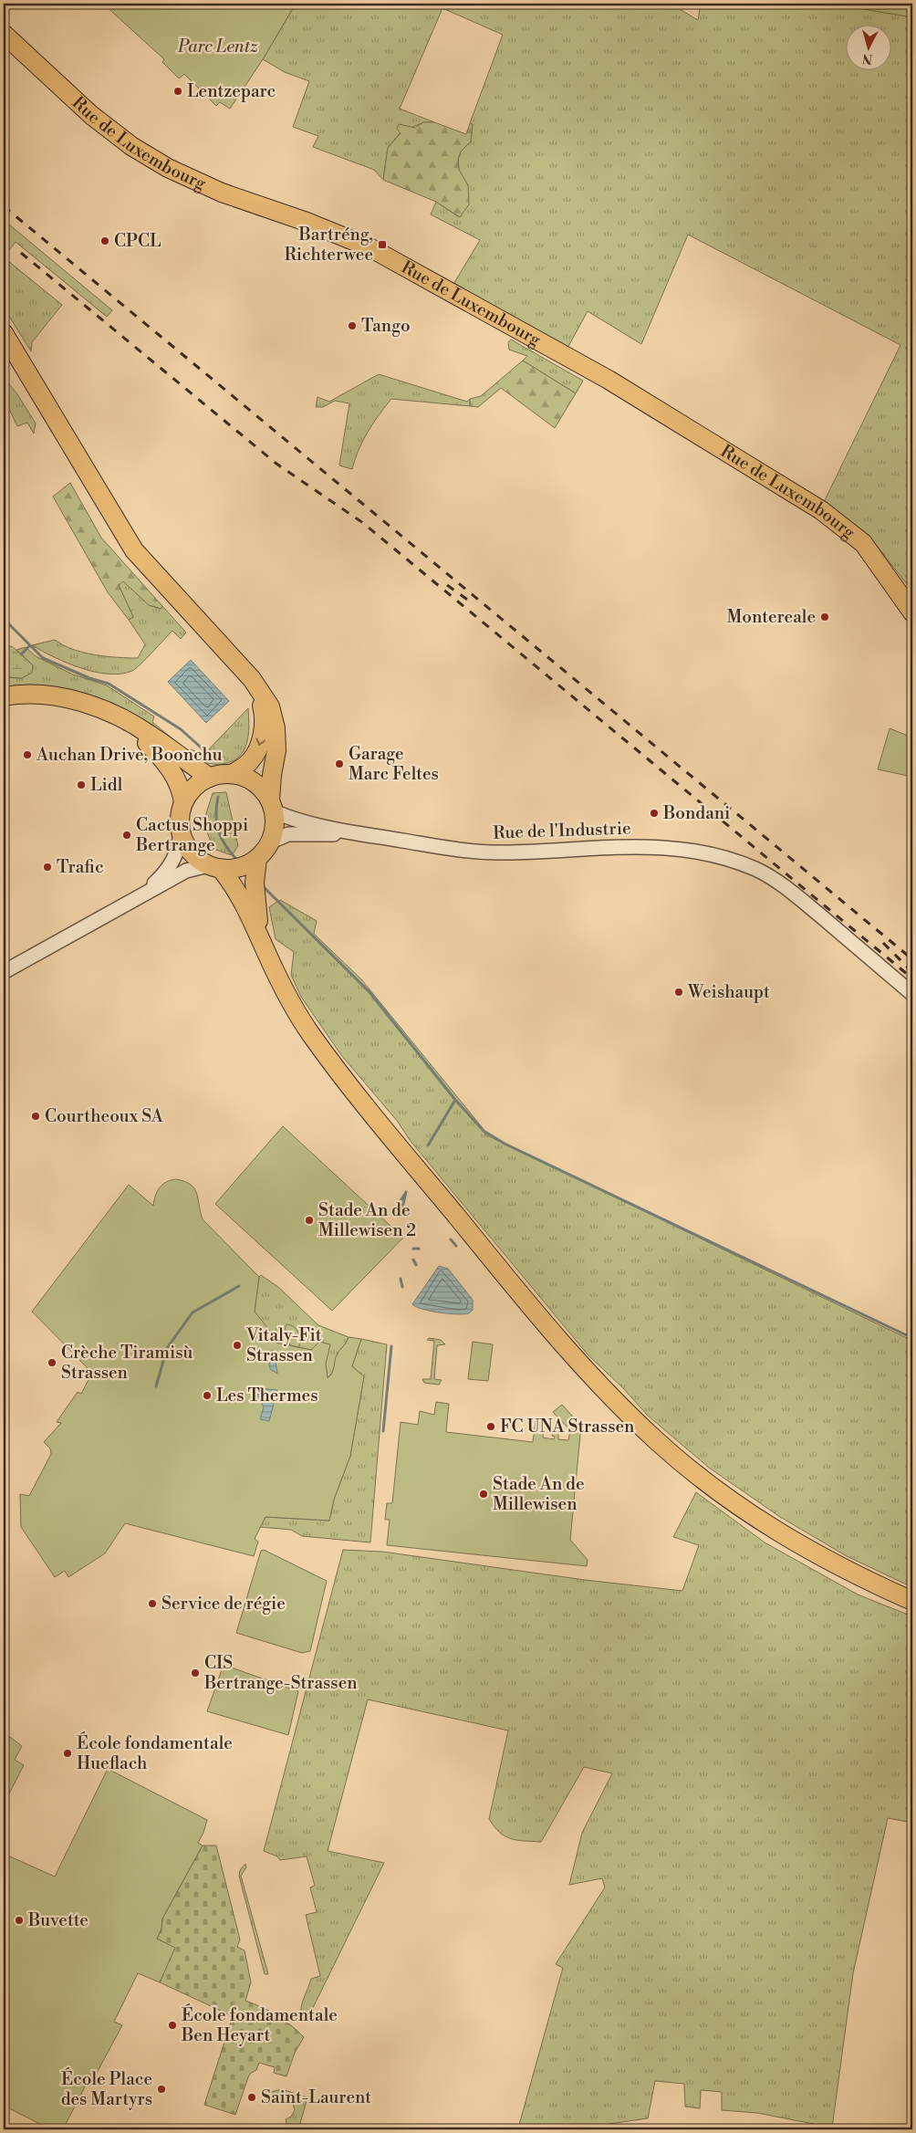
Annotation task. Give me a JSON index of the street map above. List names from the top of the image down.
{
  "streets": {
    "main road": ["Rue de Luxembourg"],
    "street": ["Rue de l'Industrie"]
  },
  "parks": ["Parc Lentz"],
  "places": {
    "other": [
      "Lentzeparc",
      "CPCL",
      "Tango",
      "Montereale",
      "Auchan Drive, Boonchu",
      "Garage Marc Feltes",
      "Lidl",
      "Bondani",
      "Cactus Shoppi Bertrange",
      "Trafic",
      "Weishaupt",
      "Courtheoux SA",
      "Stade An de Millewisen 2",
      "Vitaly-Fit Strassen",
      "Crèche Tiramisù Strassen",
      "Les Thermes",
      "FC UNA Strassen",
      "Stade An de Millewisen",
      "Service de régie",
      "CIS Bertrange-Strassen",
      "École fondamentale Hueflach",
      "Buvette",
      "École fondamentale Ben Heyart",
      "École Place des Martyrs",
      "Saint-Laurent"
    ],
    "transit": ["Bartréng, Richterwee"]
  },
  "north": "bottom"
}
